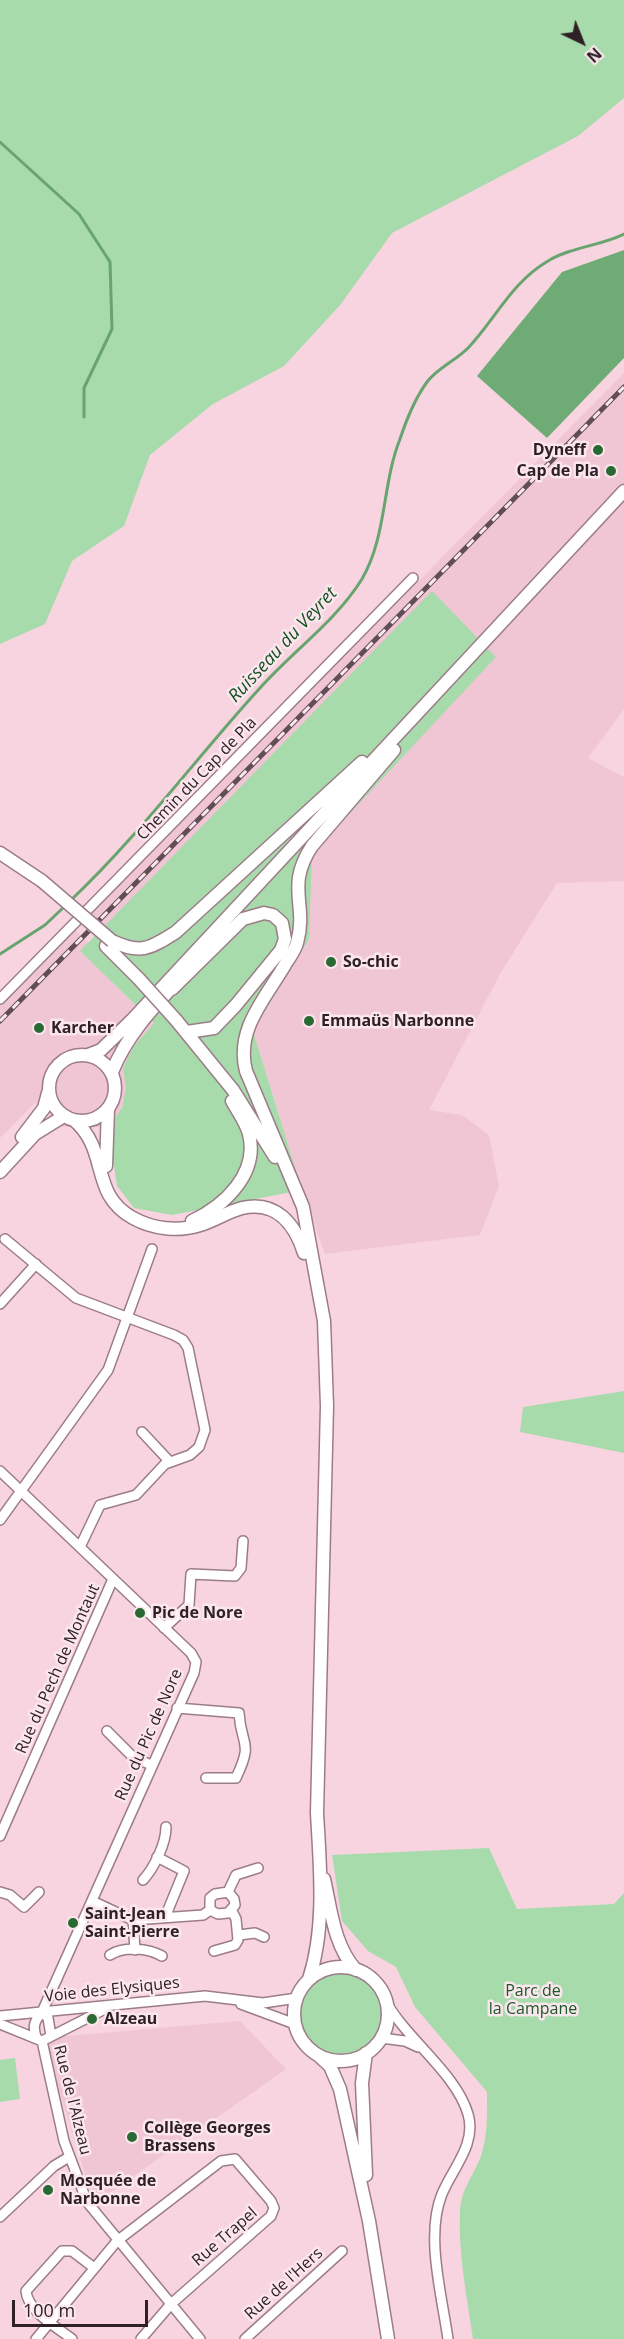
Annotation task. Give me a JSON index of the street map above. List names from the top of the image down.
{
  "streets": {
    "street": [
      "Chemin du Cap de Pla",
      "Rue du Pech de Montaut",
      "Rue du Pic de Nore",
      "Voie des Elysiques",
      "Rue de l'Alzeau",
      "Rue Trapel",
      "Rue de l'Hers"
    ]
  },
  "crossings": [
    ["Rue du Pech de Montaut", "Rue du Pic de Nore"],
    ["Rue du Pic de Nore", "Voie des Elysiques"],
    ["Rue du Pic de Nore", "Rue de l'Alzeau"],
    ["Voie des Elysiques", "Rue de l'Alzeau"],
    ["Rue de l'Alzeau", "Rue Trapel"]
  ],
  "water": ["Ruisseau du Veyret"],
  "parks": ["Parc de la Campane"],
  "places": [
    "Dyneff",
    "Cap de Pla",
    "So-chic",
    "Emmaüs Narbonne",
    "Karcher",
    "Pic de Nore",
    "Saint-Jean Saint-Pierre",
    "Alzeau",
    "Collège Georges Brassens",
    "Mosquée de Narbonne"
  ],
  "scale_bar": "100 m",
  "north": "bottom right"
}
